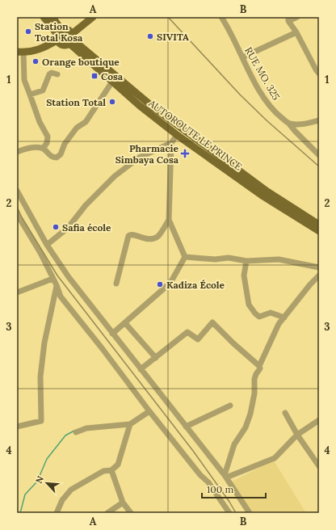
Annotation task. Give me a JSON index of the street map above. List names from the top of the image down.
{
  "streets": {
    "main road": ["AUTOROUTE LE PRINCE"],
    "street": ["RUE MO. 325"]
  },
  "places": {
    "other": [
      "Station Total Kosa",
      "SIVITA",
      "Orange boutique",
      "Station Total",
      "Safia école",
      "Kadiza École"
    ],
    "transit": ["Cosa"],
    "health": ["Pharmacie Simbaya Cosa"]
  },
  "scale_bar": "100 m",
  "north": "top left",
  "grid": {
    "columns": ["A", "B"],
    "rows": [
      "1",
      "2",
      "3",
      "4"
    ]
  }
}
